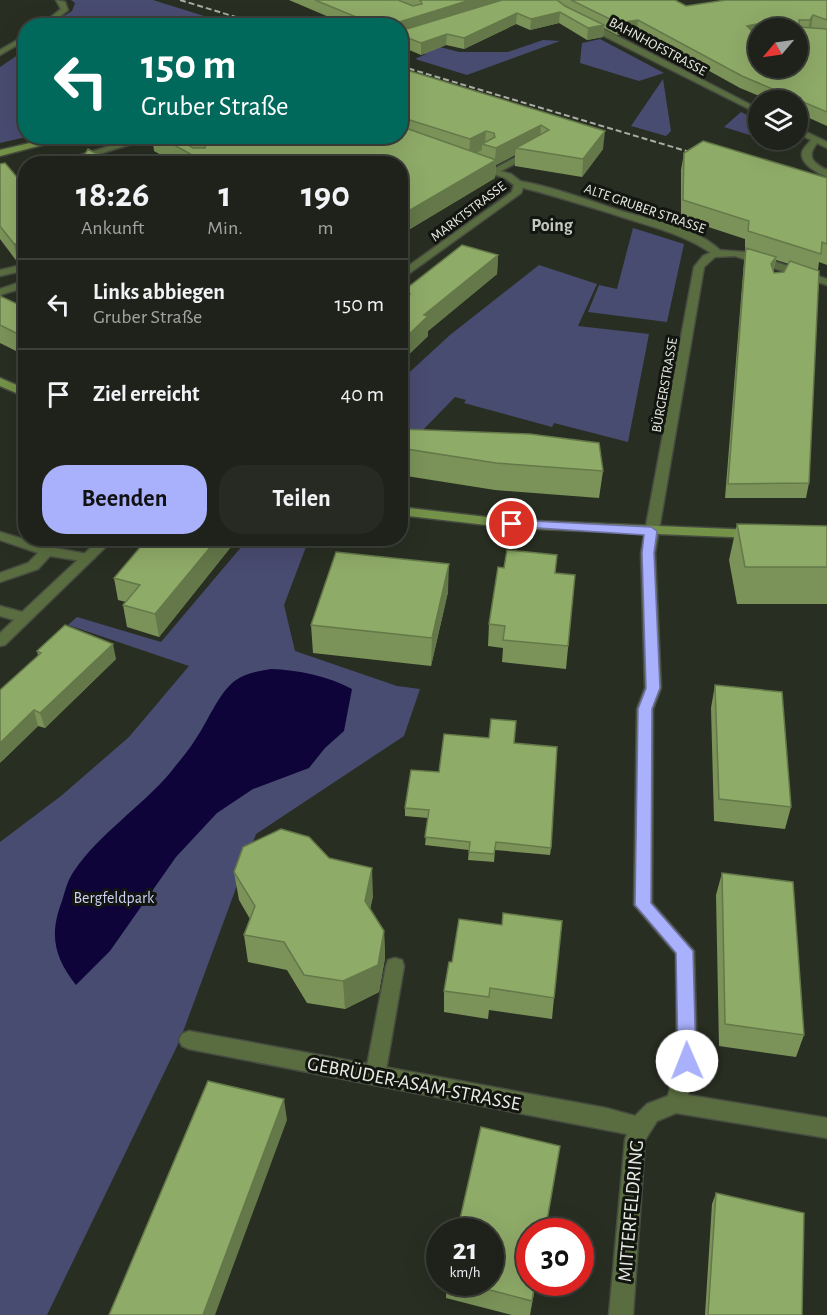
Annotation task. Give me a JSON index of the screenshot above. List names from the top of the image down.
{
  "streets": {
    "street": [
      "BAHNHOFSTRASSE",
      "ALTE GRUBER STRASSE",
      "MARKTSTRASSE",
      "BÜRGERSTRASSE",
      "GEBRÜDER-ASAM-STRASSE",
      "MITTERFELDRING"
    ]
  },
  "crossings": [
    ["ALTE GRUBER STRASSE", "MARKTSTRASSE"],
    ["ALTE GRUBER STRASSE", "BÜRGERSTRASSE"],
    ["GEBRÜDER-ASAM-STRASSE", "MITTERFELDRING"]
  ],
  "districts": ["Poing"],
  "parks": ["Bergfeldpark"],
  "north": "bottom left",
  "page": {
    "turn": ["150 m", "Gruber Straße"],
    "eta": [
      "18:26",
      "Ankunft",
      "1",
      "Min.",
      "190",
      "m"
    ],
    "list": [
      {
        "name": "Links abbiegen",
        "note": "Gruber Straße",
        "value": "150 m"
      },
      {
        "name": "Ziel erreicht",
        "value": "40 m"
      }
    ],
    "buttons": ["Beenden", "Teilen"],
    "speed": "21 km/h",
    "limit": "30"
  }
}
